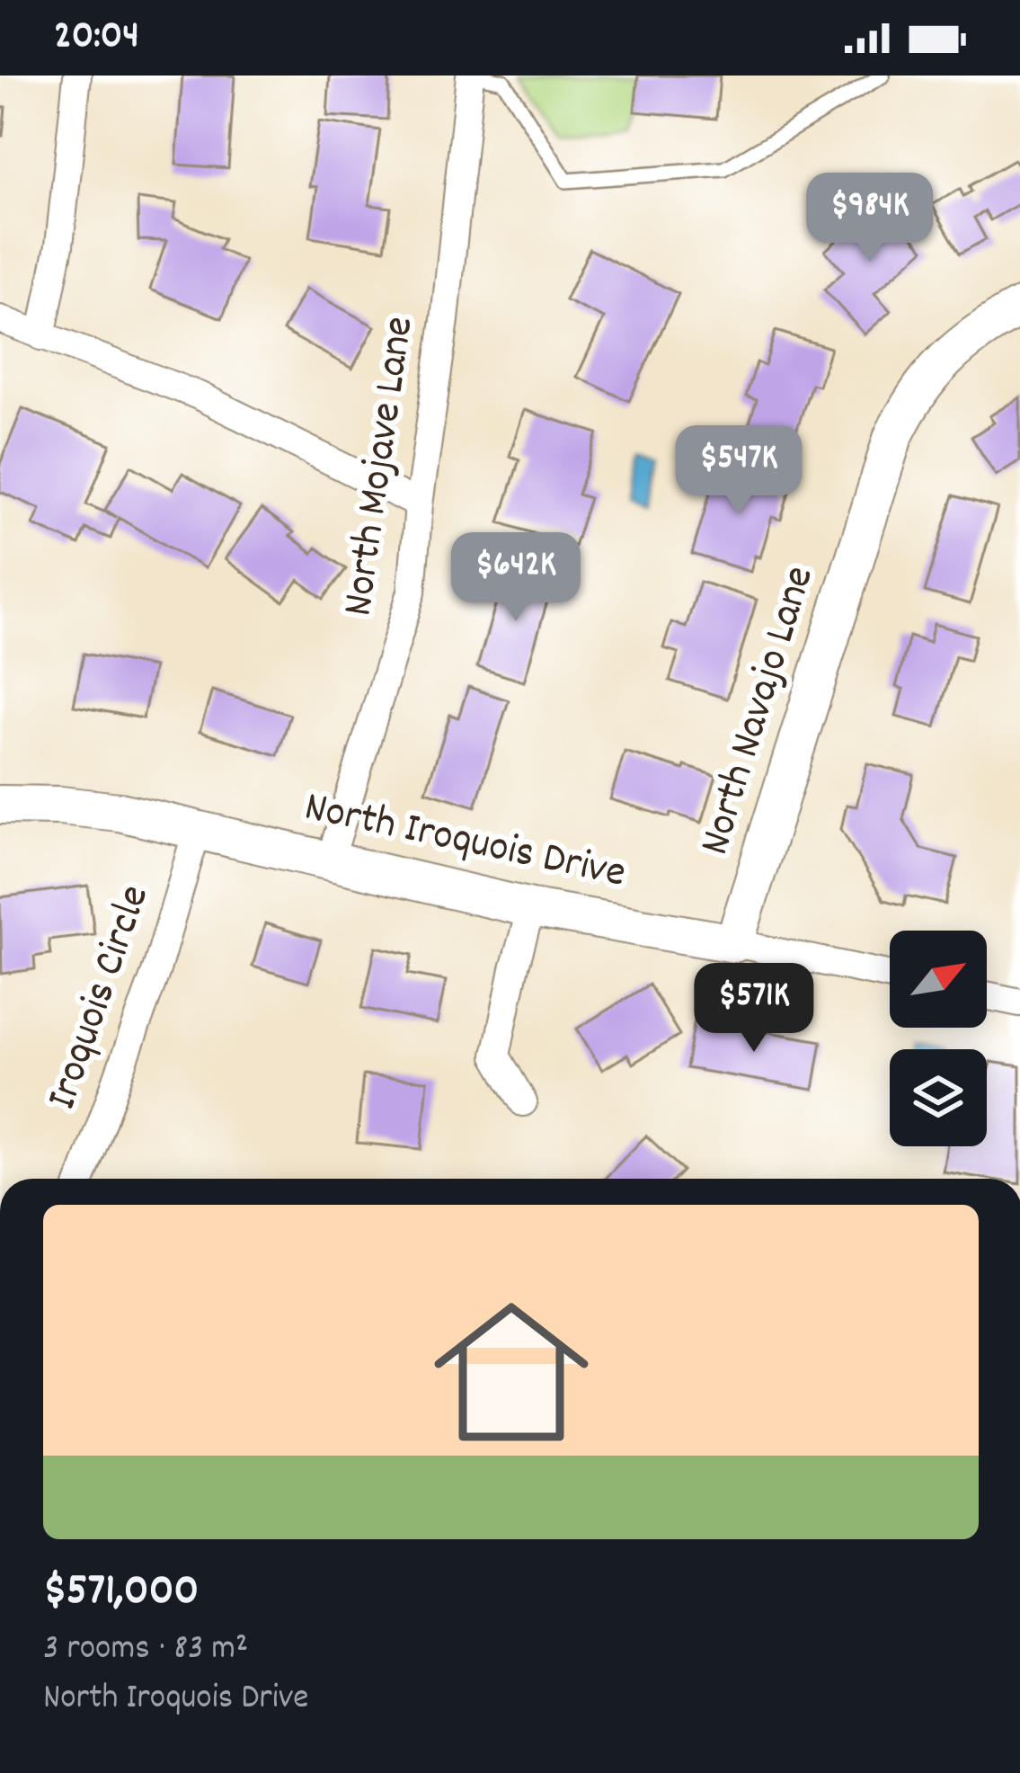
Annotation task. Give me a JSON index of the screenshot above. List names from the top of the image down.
{
  "streets": {
    "street": [
      "North Mojave Lane",
      "North Navajo Lane",
      "North Iroquois Drive",
      "Iroquois Circle"
    ]
  },
  "crossings": [
    ["North Mojave Lane", "North Iroquois Drive"],
    ["North Navajo Lane", "North Iroquois Drive"],
    ["North Iroquois Drive", "Iroquois Circle"]
  ],
  "north": "top right",
  "page": {
    "status": "20:04",
    "price": [
      "$984K",
      "$547K",
      "$642K",
      "$571K"
    ],
    "list": [
      {
        "name": "$571,000",
        "note": "3 rooms · 83 m² · North Iroquois Drive"
      }
    ]
  }
}
